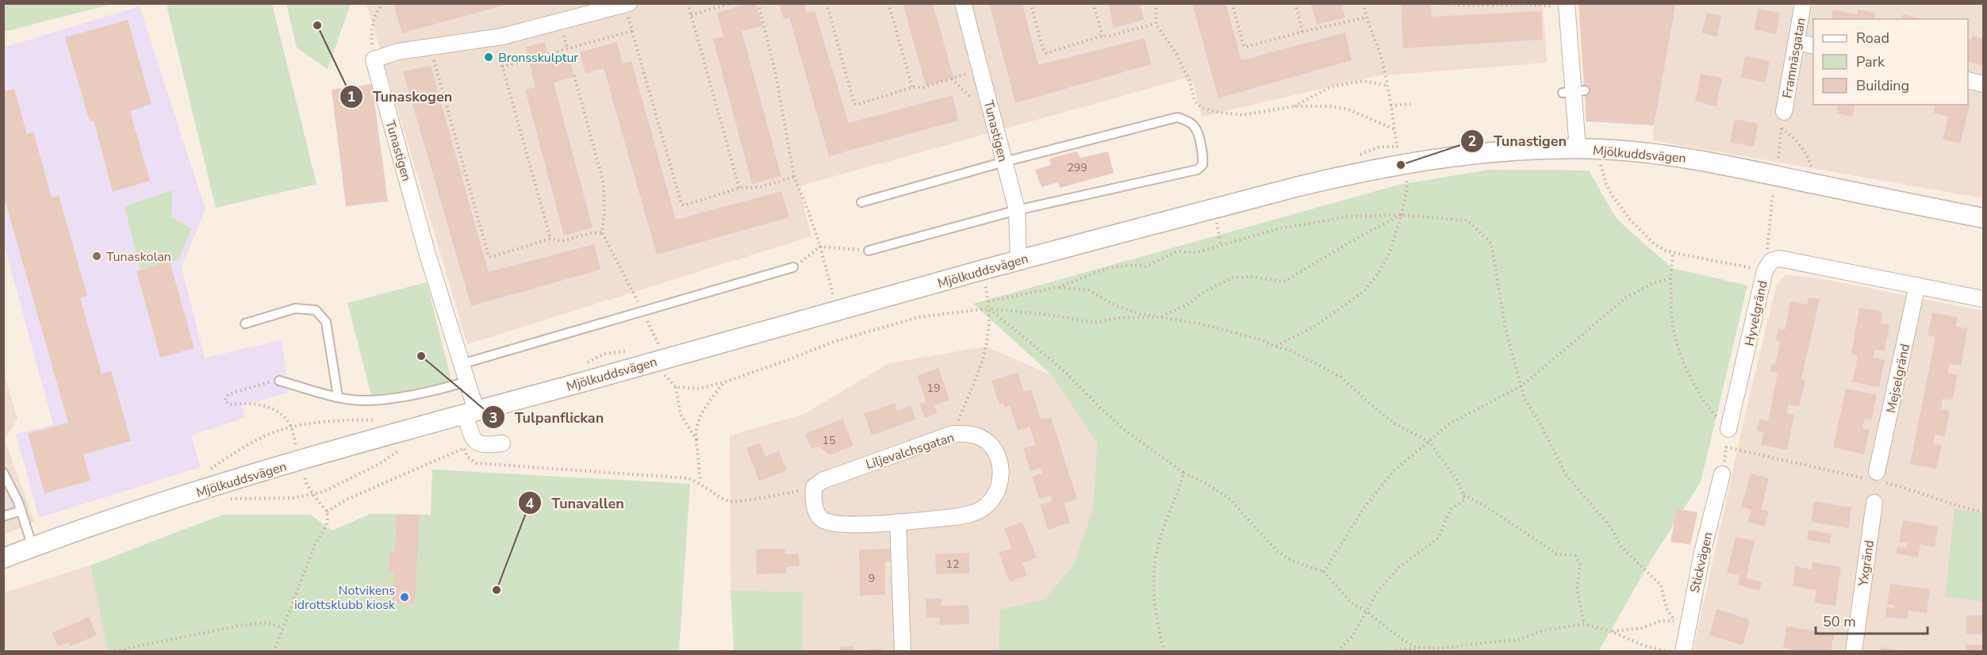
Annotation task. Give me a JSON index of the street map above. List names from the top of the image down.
{
  "streets": {
    "street": [
      "Framnäsgatan",
      "Tunastigen",
      "Mjölkuddsvägen",
      "Hyvelgränd",
      "Mejselgränd",
      "Liljevalchsgatan",
      "Stickvägen",
      "Yxgränd"
    ]
  },
  "crossings": [
    ["Tunastigen", "Mjölkuddsvägen"],
    ["Hyvelgränd", "Mejselgränd"]
  ],
  "places": [
    "Tunaskogen",
    "Bronsskulptur",
    "Tunastigen",
    "Tunaskolan",
    "Tulpanflickan",
    "Tunavallen",
    "Notvikens idrottsklubb kiosk"
  ],
  "house_numbers": [
    "299",
    "19",
    "15",
    "12",
    "9"
  ],
  "legend": ["Road", "Park", "Building"],
  "scale_bar": "50 m"
}
